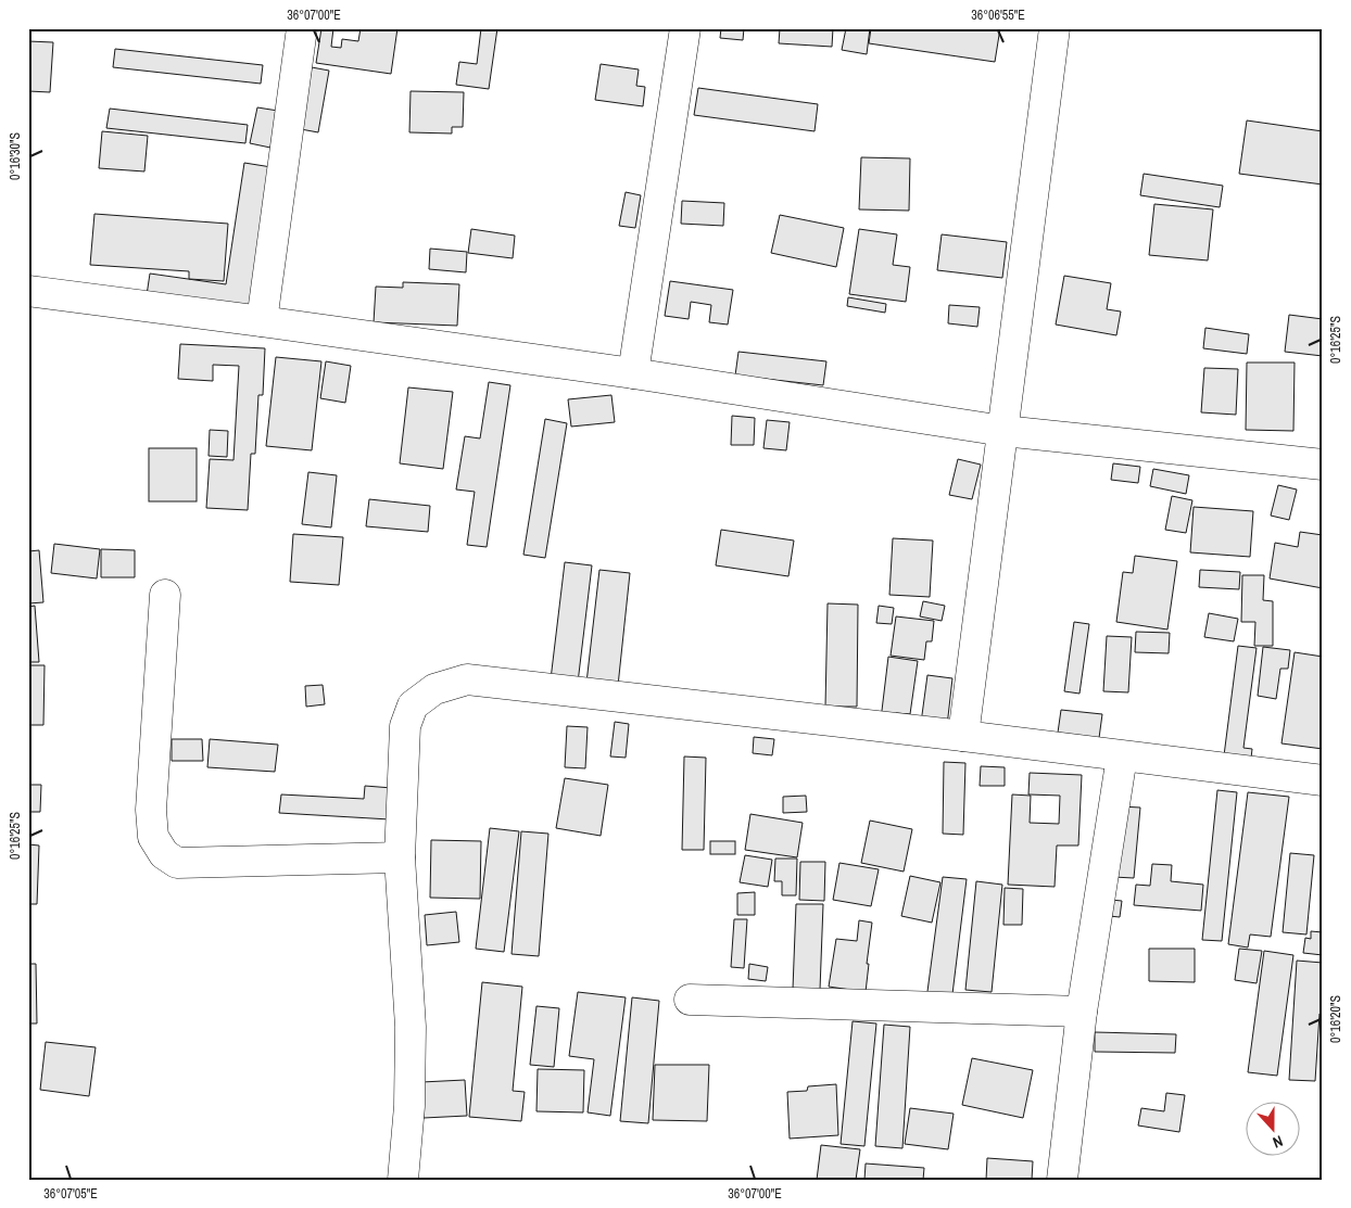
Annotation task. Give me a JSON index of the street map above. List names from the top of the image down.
{
  "north": "bottom",
  "coordinates": [
    "36°07'00\"E",
    "36°06'55\"E",
    "0°16'30\"S",
    "0°16'25\"S",
    "0°16'20\"S",
    "36°07'05\"E"
  ]
}
